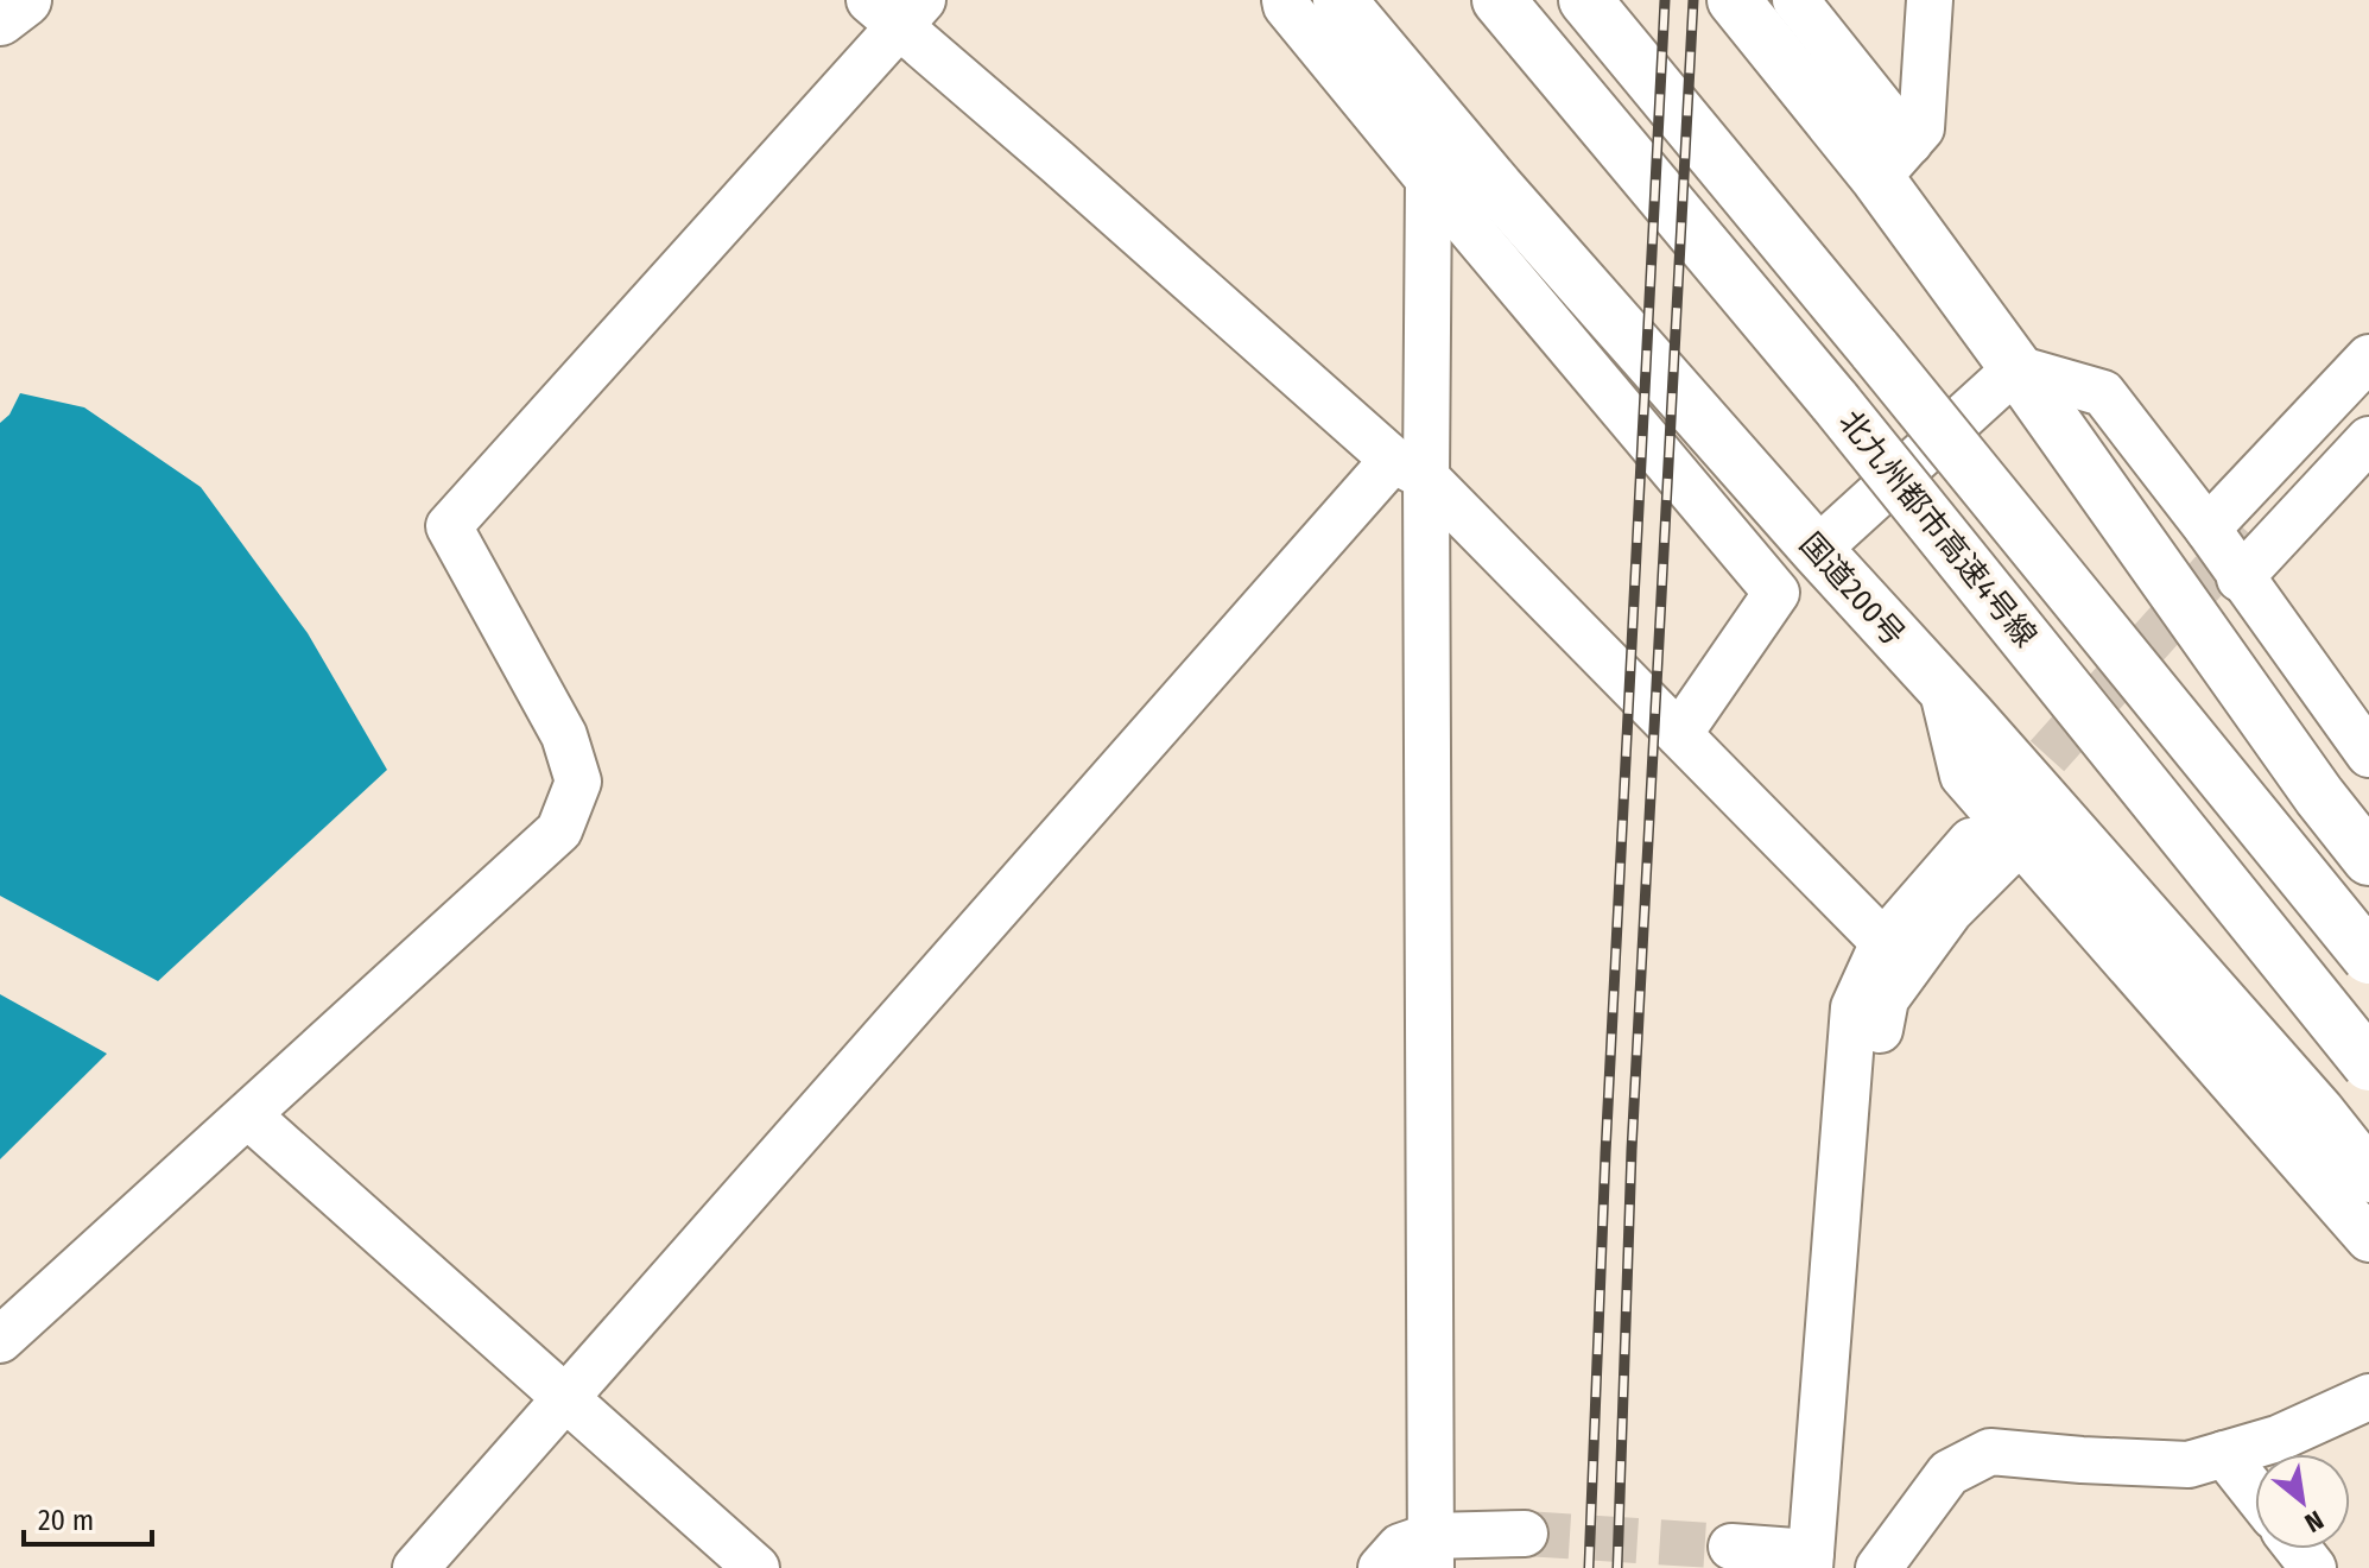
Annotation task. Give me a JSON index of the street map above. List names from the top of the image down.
{
  "streets": {
    "main road": ["北九州都市高速4号線", "国道200号"]
  },
  "scale_bar": "20 m",
  "north": "bottom right"
}
